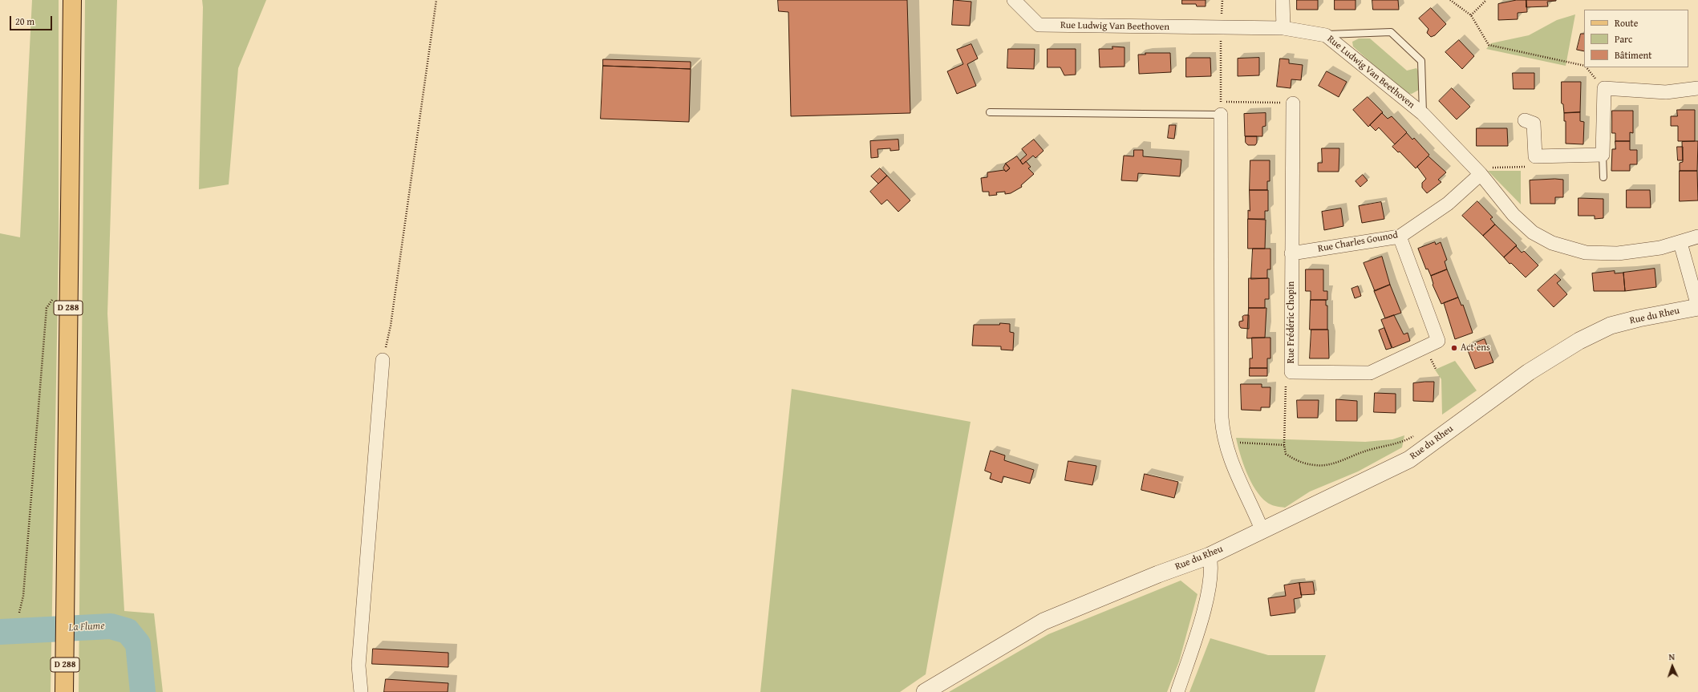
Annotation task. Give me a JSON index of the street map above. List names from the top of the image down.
{
  "streets": {
    "main road": ["D 288"],
    "street": [
      "Rue Ludwig Van Beethoven",
      "Rue Charles Gounod",
      "Rue du Rheu",
      "Rue Frédéric Chopin"
    ]
  },
  "crossings": [
    ["Rue Ludwig Van Beethoven", "Rue Charles Gounod"],
    ["Rue Charles Gounod", "Rue Frédéric Chopin"]
  ],
  "water": ["La Flume"],
  "places": ["Act’ens"],
  "legend": ["Route", "Parc", "Bâtiment"],
  "scale_bar": "20 m",
  "north": "top"
}
